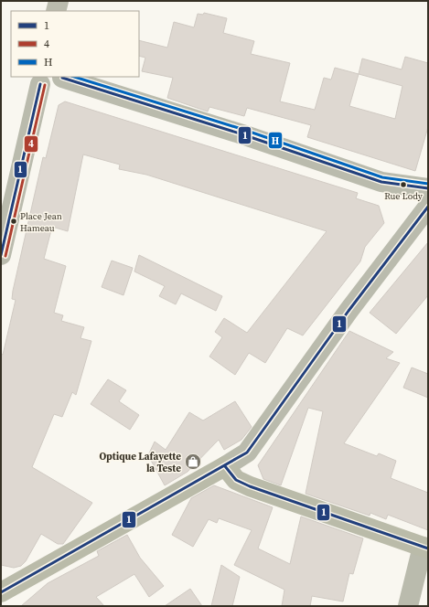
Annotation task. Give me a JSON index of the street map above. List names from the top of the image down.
{
  "places": {
    "other": ["Rue Lody", "Place Jean Hameau"],
    "shop": ["Optique Lafayette la Teste"]
  },
  "lines": ["transit line H", "transit line 1", "transit line 4"],
  "legend": ["1", "4", "H"]
}
